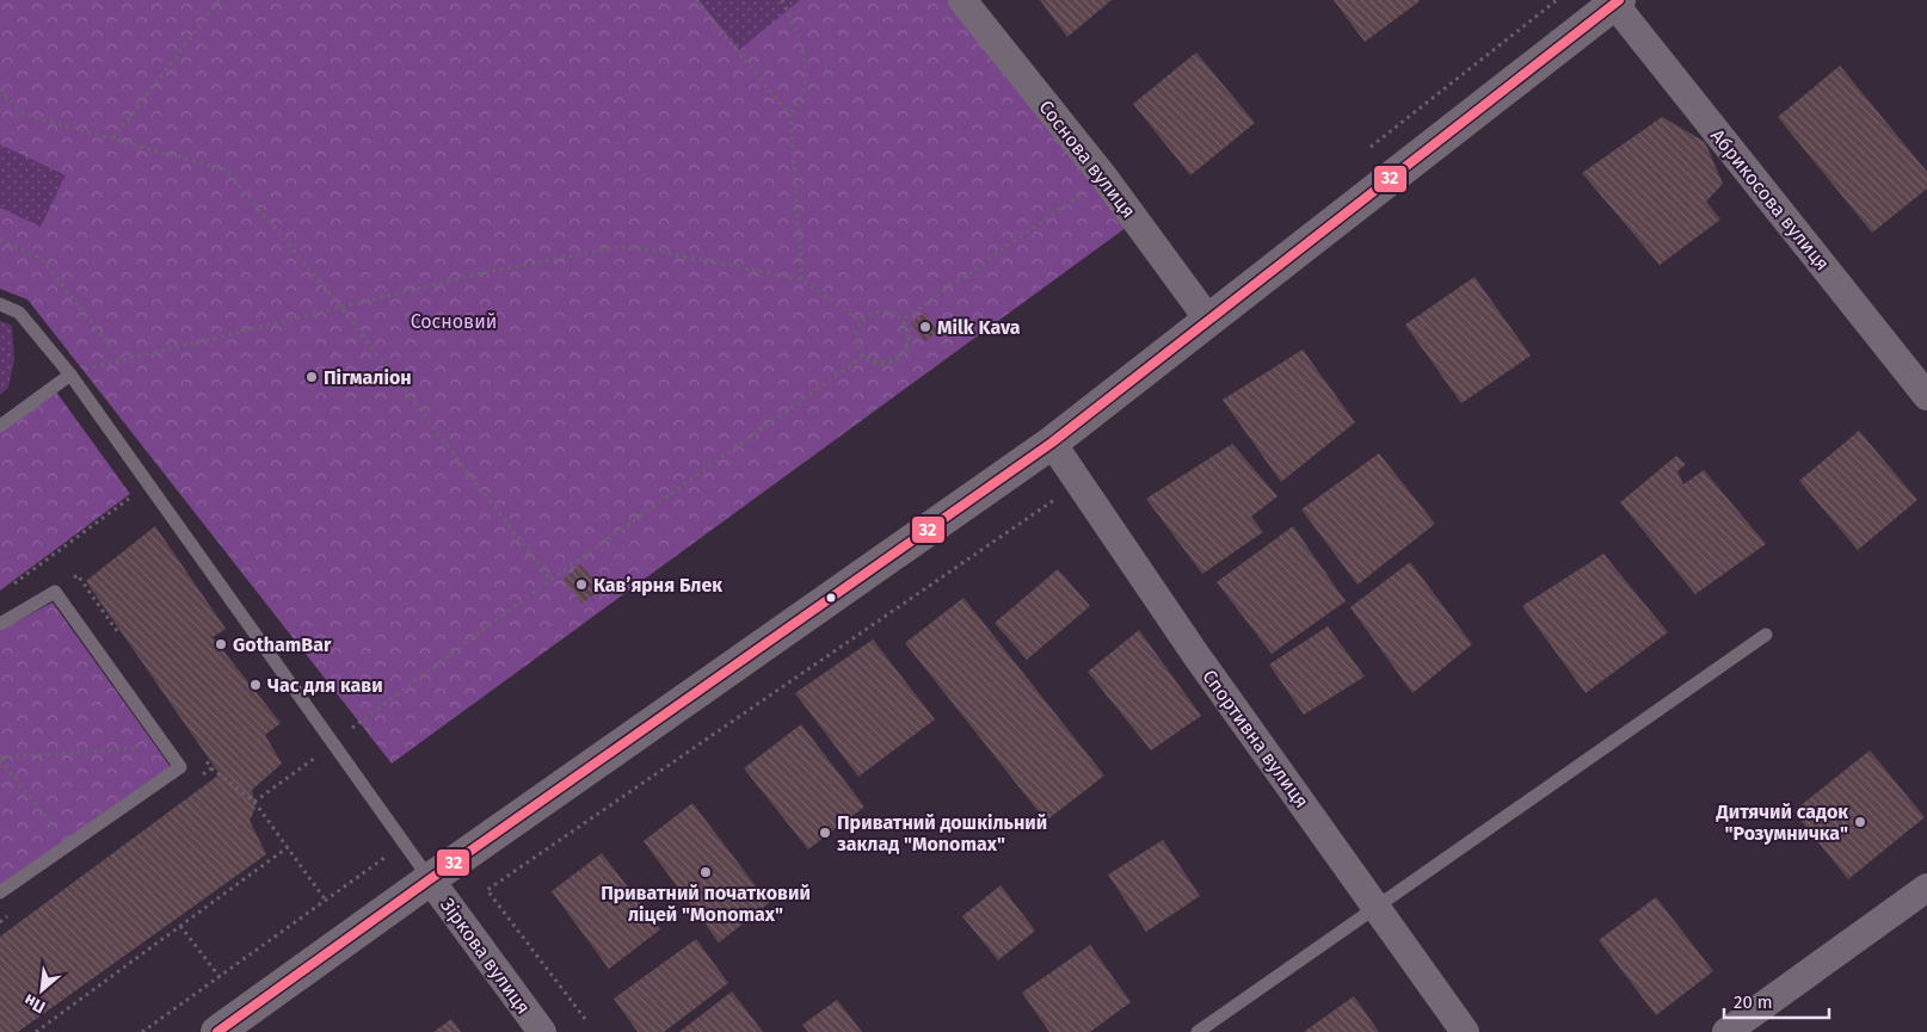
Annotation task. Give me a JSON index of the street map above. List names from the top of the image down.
{
  "streets": {
    "street": [
      "Соснова вулиця",
      "Абрикосова вулиця",
      "Спортивна вулиця",
      "Зіркова вулиця"
    ]
  },
  "parks": ["Сосновий"],
  "places": [
    "Milk Kava",
    "Пігмаліон",
    "Кавʼярня Блек",
    "GothamBar",
    "Час для кави",
    "Дитячий садок \"Розумничка\"",
    "Приватний дошкільний заклад \"Monomax\"",
    "Приватний початковий ліцей \"Monomax\""
  ],
  "lines": ["transit line 32"],
  "scale_bar": "20 m",
  "north": "bottom left"
}
